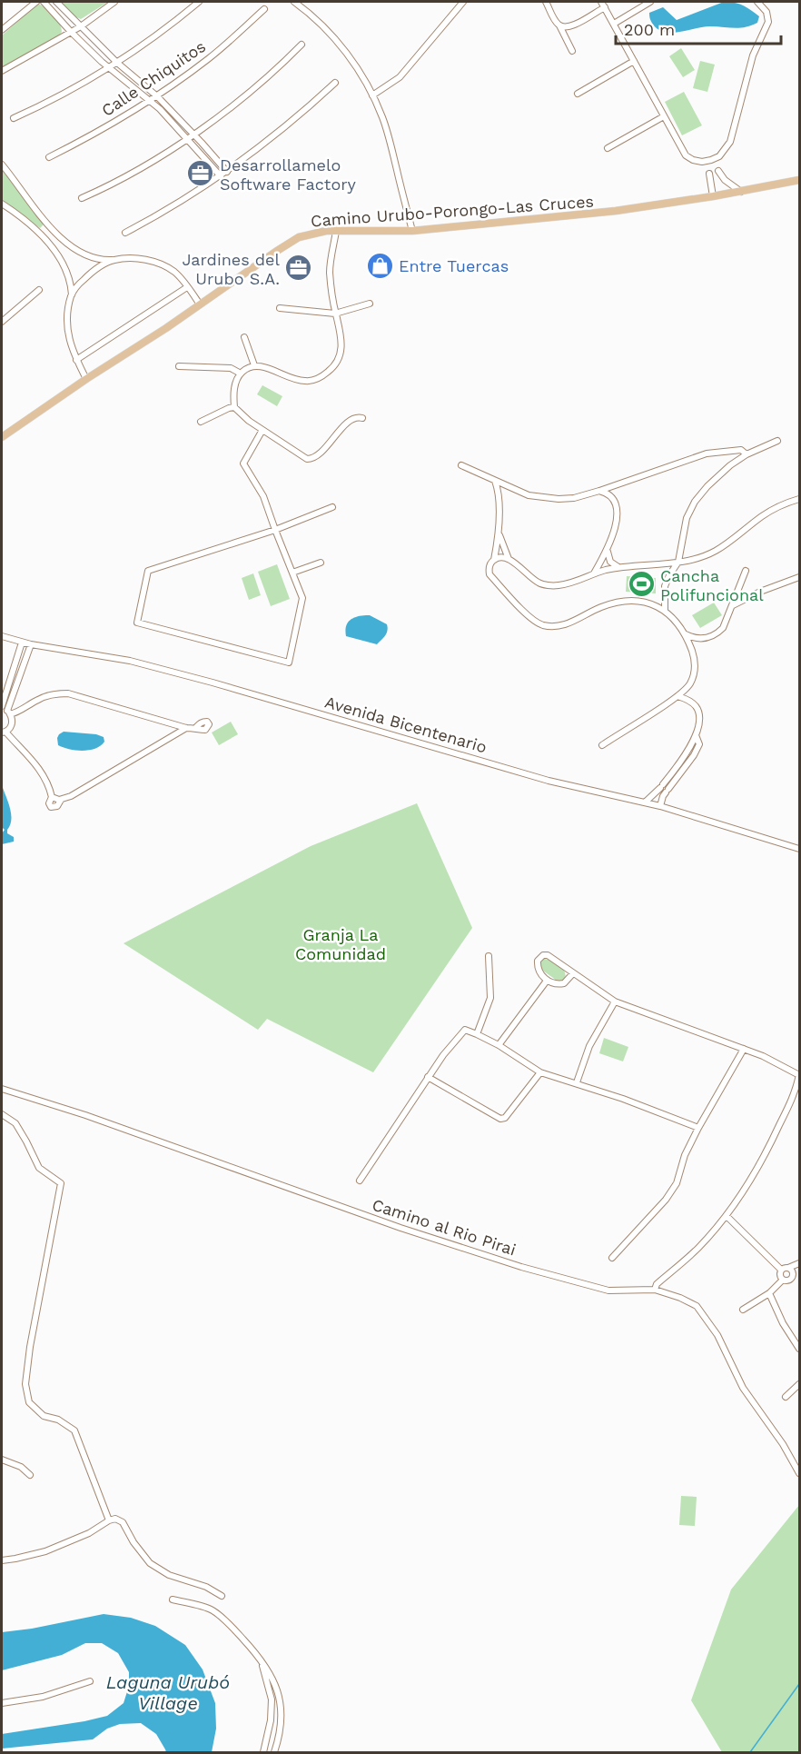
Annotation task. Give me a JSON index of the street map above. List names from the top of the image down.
{
  "streets": {
    "main road": ["Camino Urubo-Porongo-Las Cruces"],
    "street": ["Calle Chiquitos", "Avenida Bicentenario", "Camino al Rio Pirai"]
  },
  "water": ["Laguna Urubó Village"],
  "parks": ["Granja La Comunidad"],
  "places": {
    "office": ["Desarrollamelo Software Factory", "Jardines del Urubo S.A."],
    "shop": ["Entre Tuercas"],
    "sports": ["Cancha Polifuncional"]
  },
  "scale_bar": "200 m"
}
